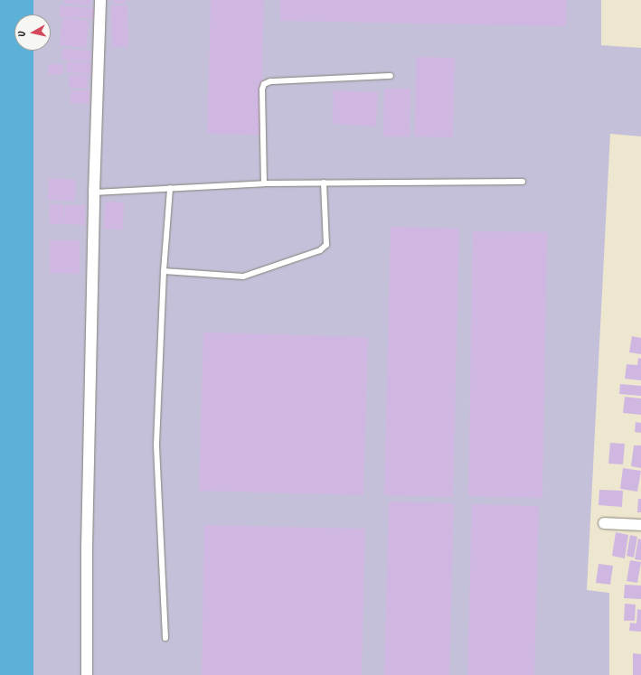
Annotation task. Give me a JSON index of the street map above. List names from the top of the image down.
{
  "north": "left"
}
